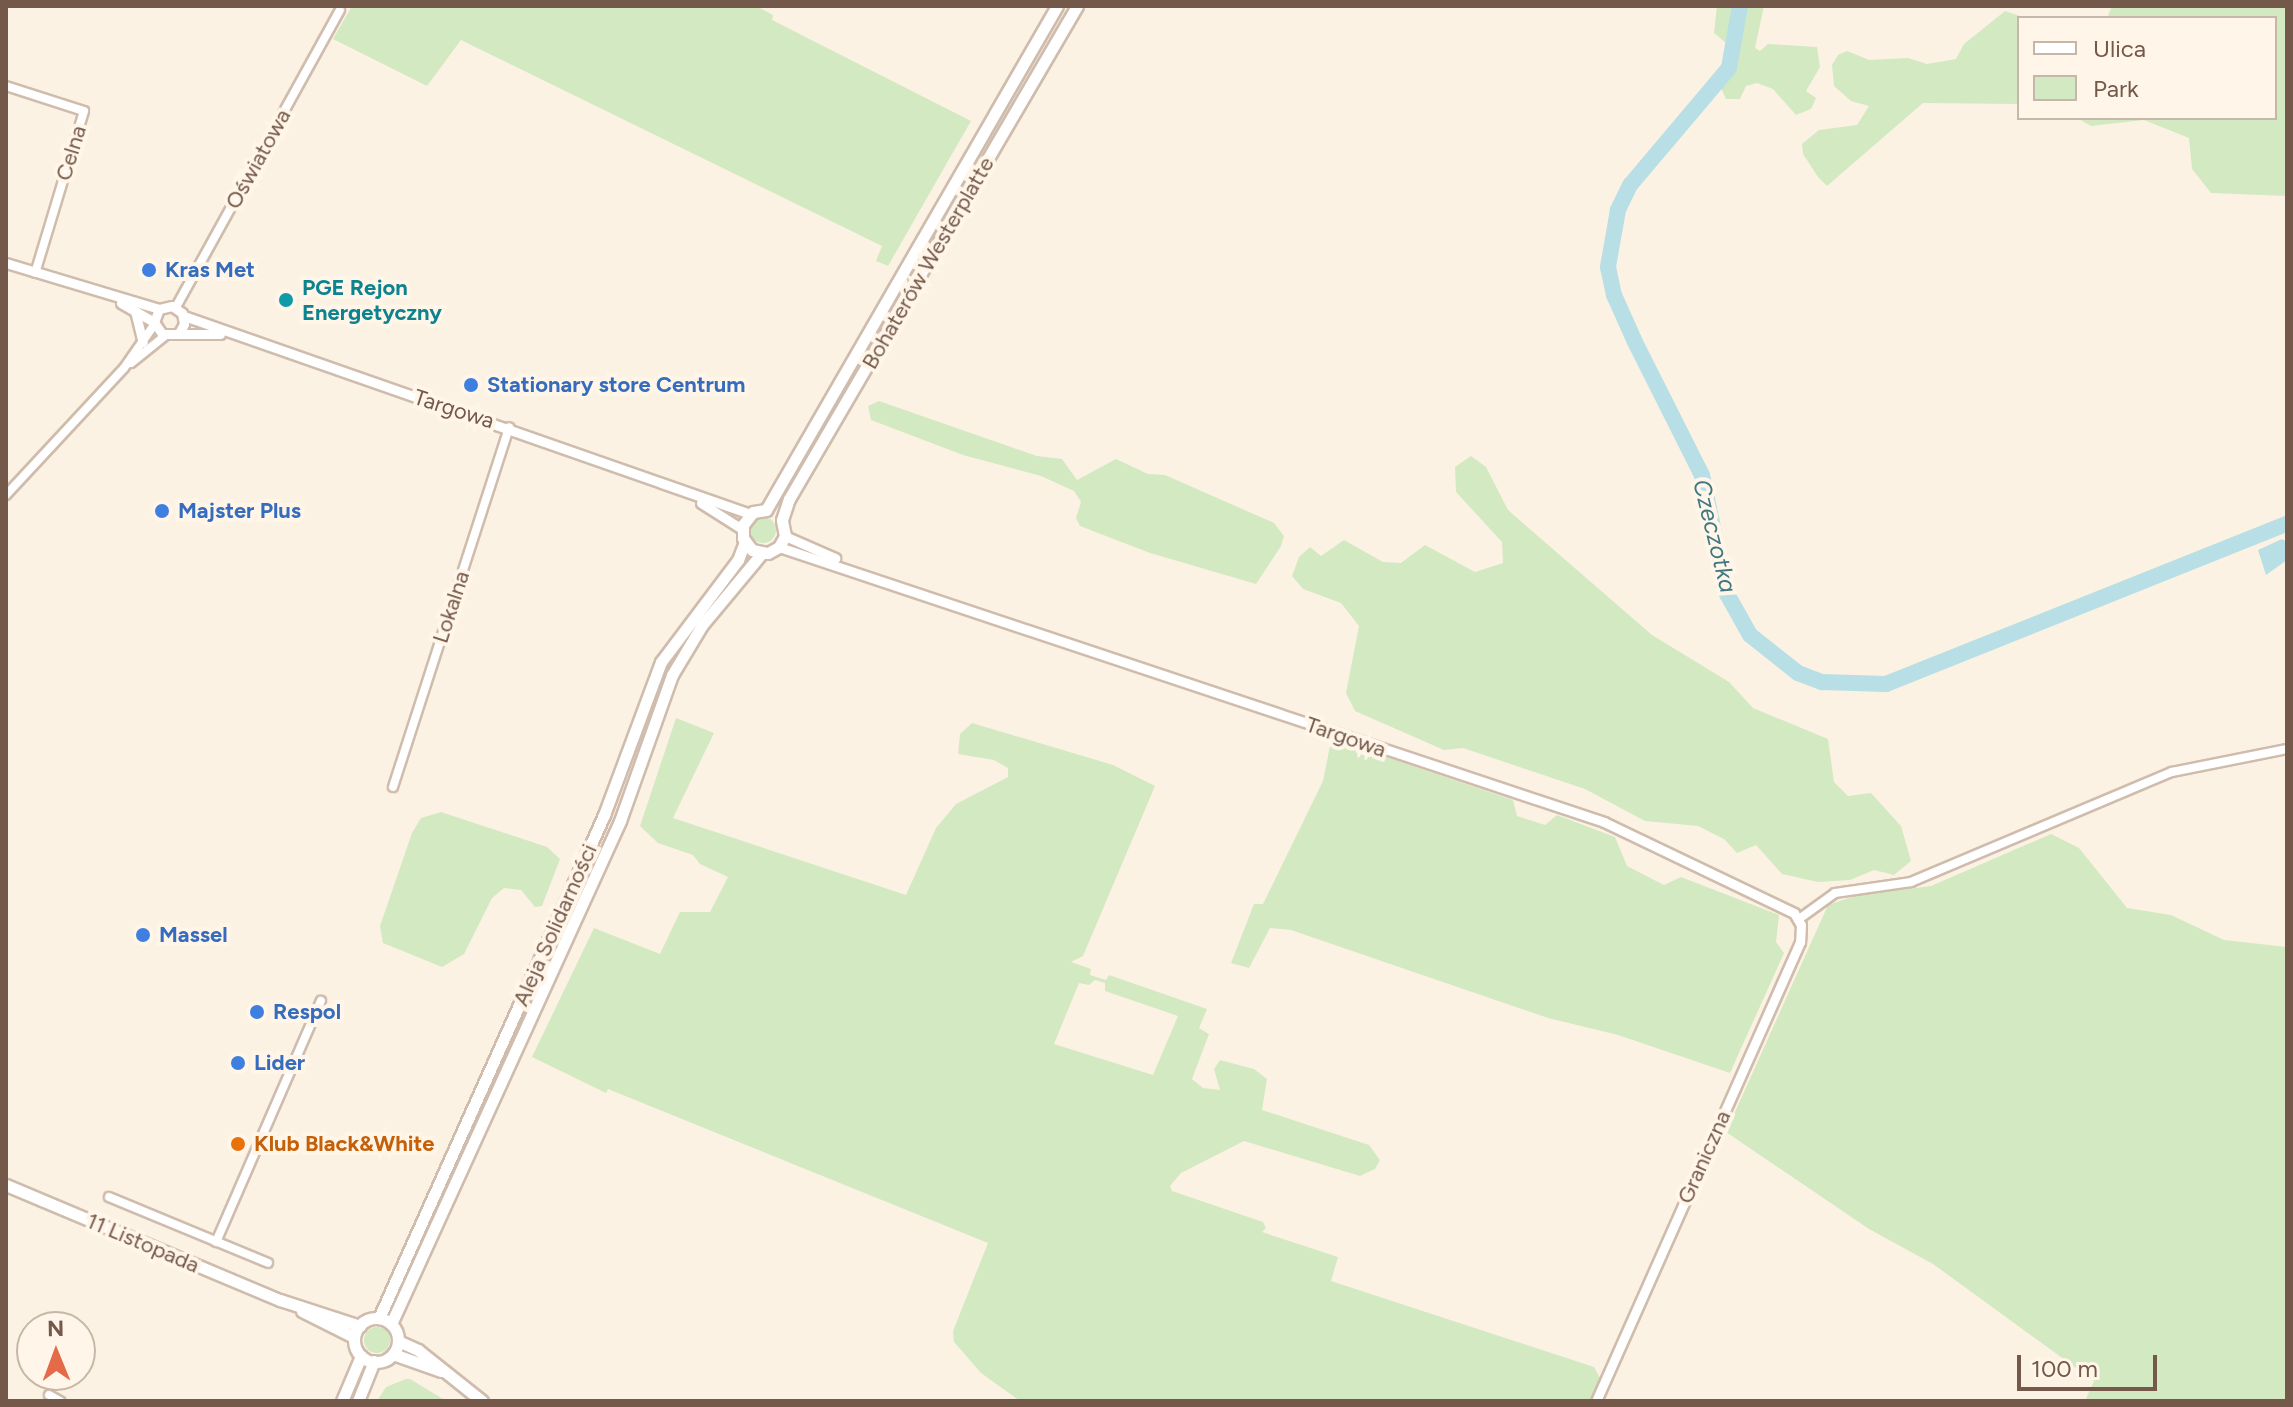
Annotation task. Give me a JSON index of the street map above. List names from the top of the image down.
{
  "streets": {
    "main road": ["Bohaterów Westerplatte", "Aleja Solidarności", "11 Listopada"],
    "street": [
      "Celna",
      "Oświatowa",
      "Targowa",
      "Lokalna",
      "Graniczna"
    ]
  },
  "crossings": [
    ["Oświatowa", "Targowa"],
    ["Bohaterów Westerplatte", "Targowa"],
    ["Bohaterów Westerplatte", "Aleja Solidarności"],
    ["Targowa", "Lokalna"],
    ["Targowa", "Aleja Solidarności"],
    ["Targowa", "Graniczna"],
    ["Aleja Solidarności", "11 Listopada"]
  ],
  "water": ["Czeczotka"],
  "places": [
    "Kras Met",
    "PGE Rejon Energetyczny",
    "Stationary store Centrum",
    "Majster Plus",
    "Massel",
    "Respol",
    "Lider",
    "Klub Black&White"
  ],
  "legend": ["Ulica", "Park"],
  "scale_bar": "100 m",
  "north": "top"
}
